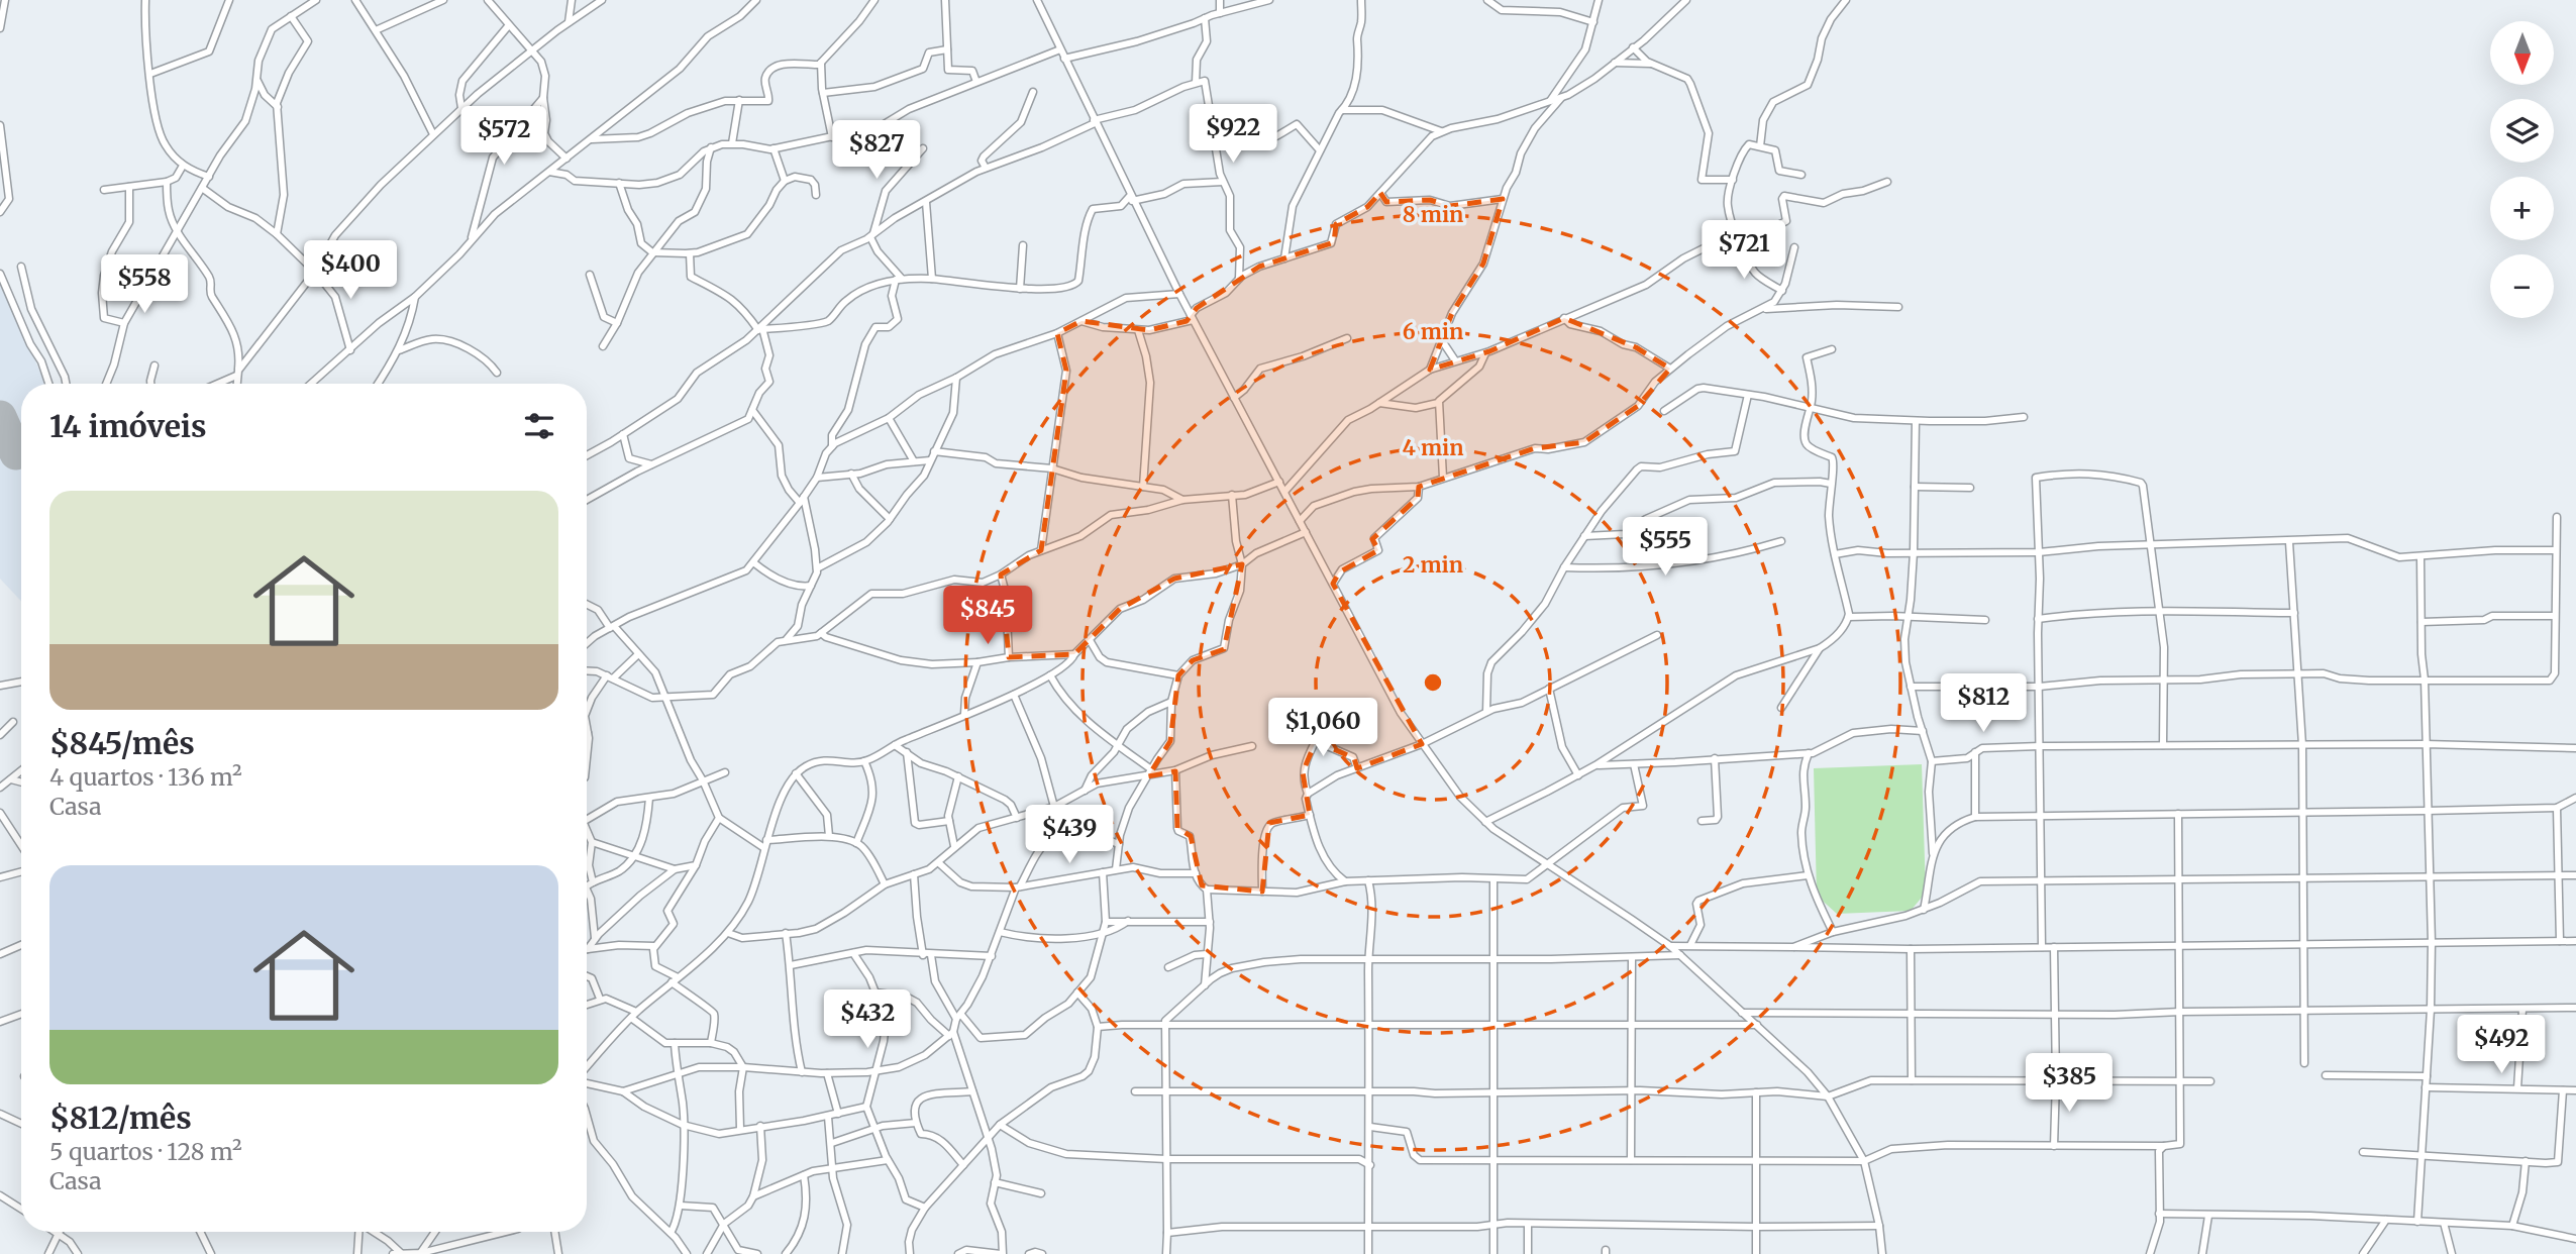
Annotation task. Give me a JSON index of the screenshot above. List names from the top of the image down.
{
  "north": "bottom",
  "page": {
    "map_buttons": ["+", "−"],
    "price": [
      "$922",
      "$572",
      "$827",
      "$721",
      "$400",
      "$558",
      "$555",
      "$845",
      "$812",
      "$1,060",
      "$439",
      "$432",
      "$492",
      "$385"
    ],
    "heading": "14 imóveis",
    "list": [
      {
        "name": "$845/mês",
        "note": "4 quartos · 136 m² · Casa"
      },
      {
        "name": "$812/mês",
        "note": "5 quartos · 128 m² · Casa"
      }
    ]
  },
  "rings": [
    "8 min",
    "6 min",
    "4 min",
    "2 min"
  ]
}
